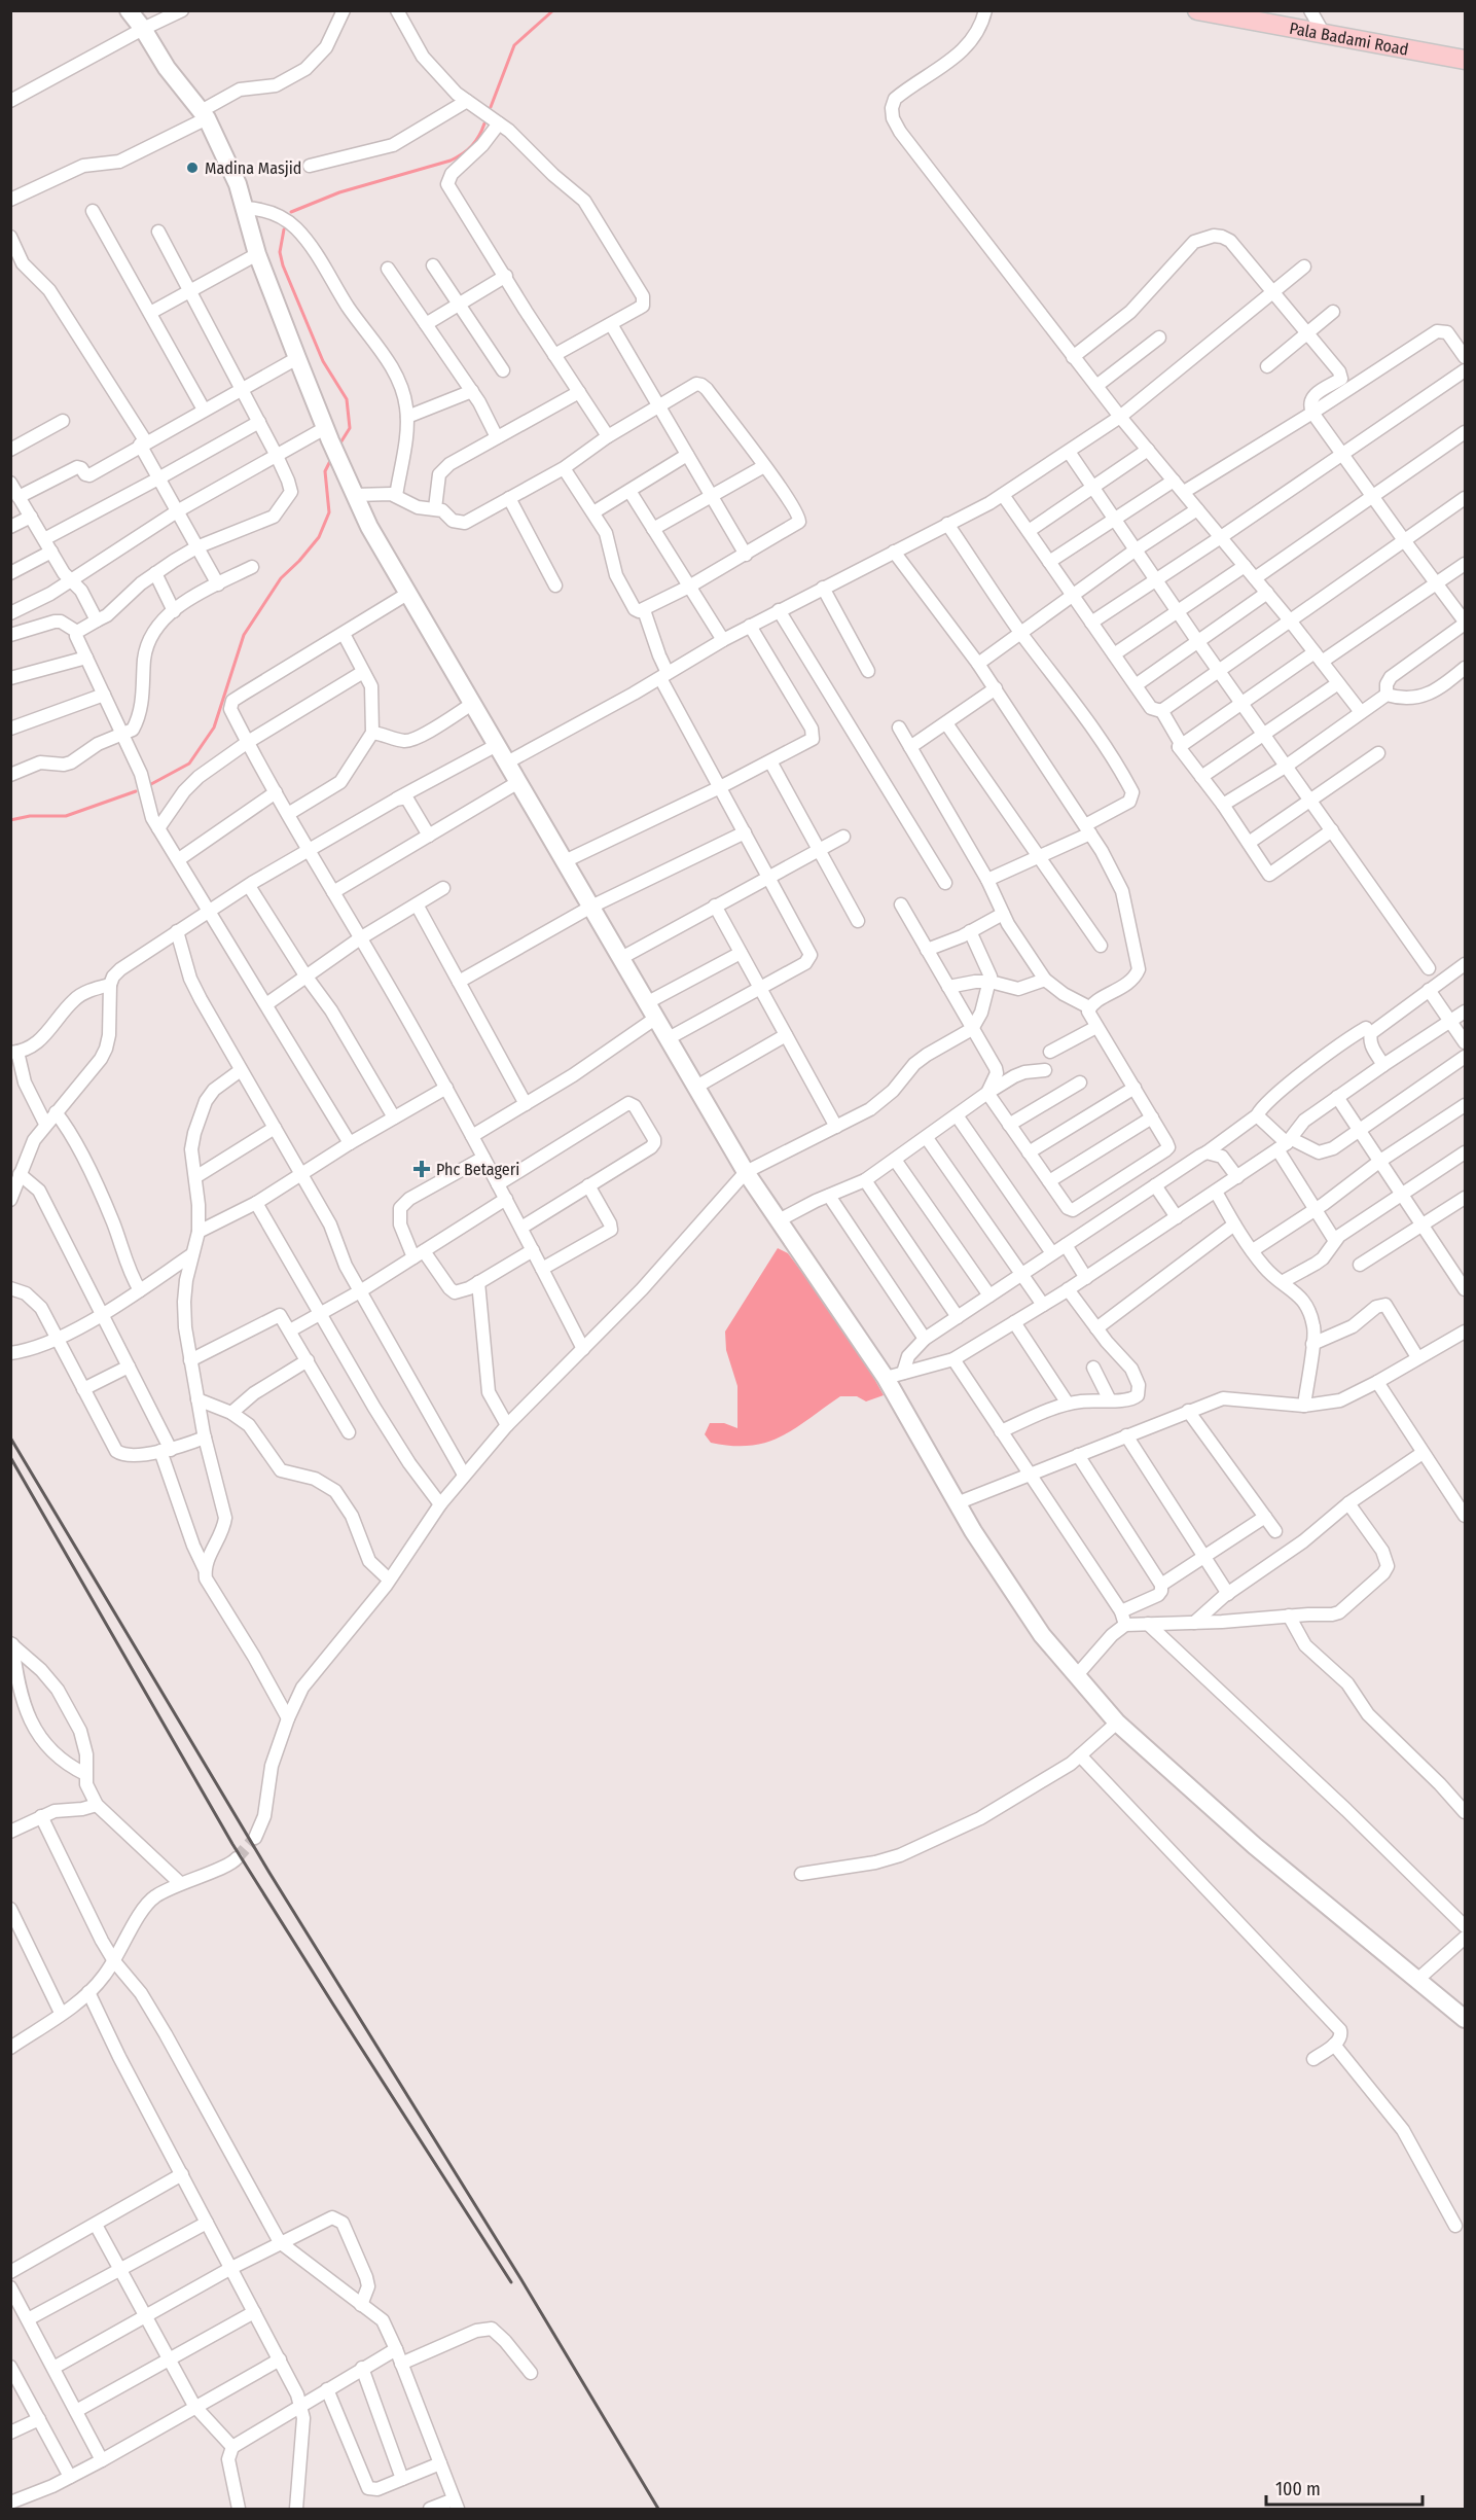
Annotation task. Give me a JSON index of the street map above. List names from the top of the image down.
{
  "streets": {
    "main road": ["Pala Badami Road"]
  },
  "places": {
    "other": ["Madina Masjid"],
    "health": ["Phc Betageri"]
  },
  "scale_bar": "100 m"
}
